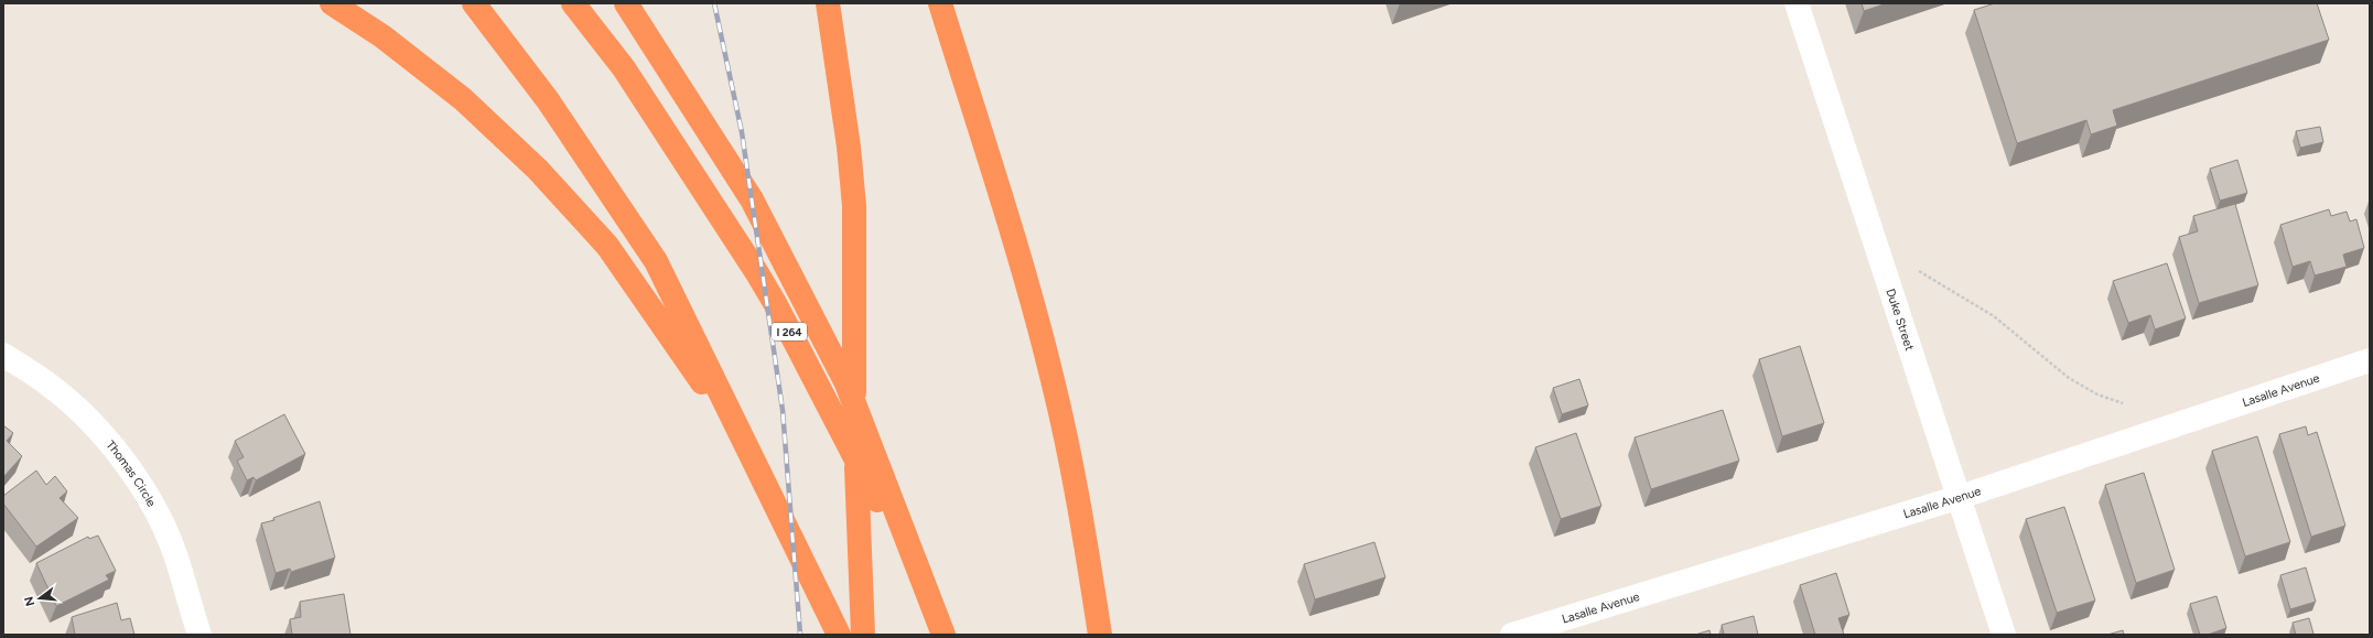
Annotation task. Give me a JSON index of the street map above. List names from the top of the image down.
{
  "streets": {
    "highway": ["I 264"],
    "street": ["Duke Street", "Lasalle Avenue", "Thomas Circle"]
  },
  "crossings": [
    ["Duke Street", "Lasalle Avenue"]
  ],
  "north": "left"
}
